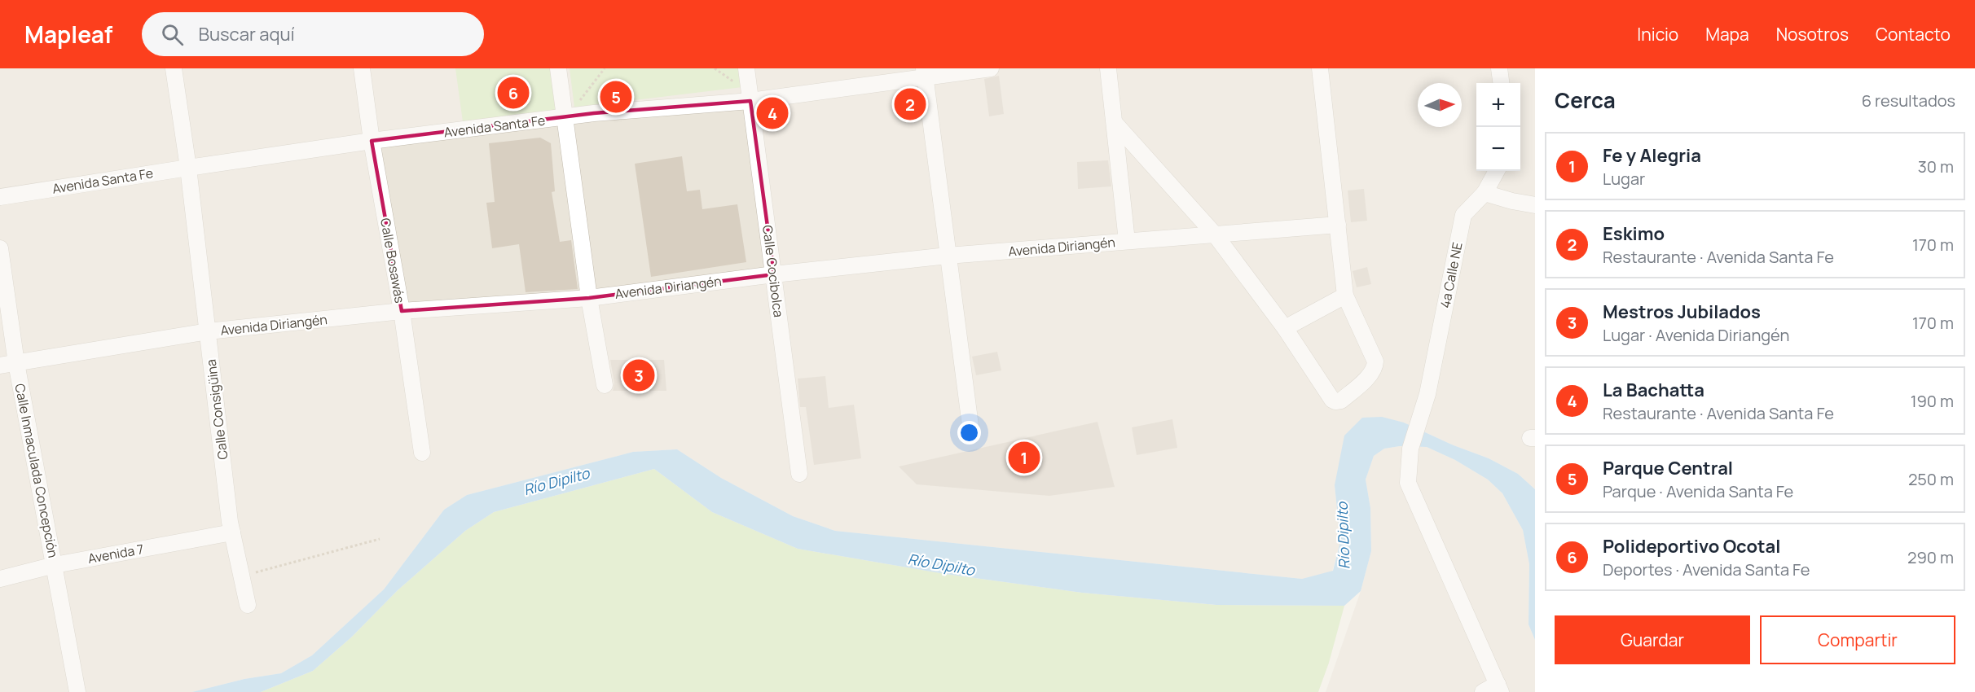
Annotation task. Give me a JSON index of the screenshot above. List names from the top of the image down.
{
  "streets": {
    "street": [
      "Avenida Santa Fe",
      "Avenida Diriangén",
      "Calle Bosawás",
      "Calle Cocibolca",
      "4a Calle NE",
      "Calle Consigüina",
      "Calle Inmaculada Concepción",
      "Avenida 7"
    ]
  },
  "crossings": [
    ["Avenida Santa Fe", "Calle Bosawás"],
    ["Avenida Santa Fe", "Calle Cocibolca"],
    ["Avenida Santa Fe", "Calle Consigüina"],
    ["Avenida Diriangén", "Calle Bosawás"],
    ["Avenida Diriangén", "Calle Cocibolca"],
    ["Avenida Diriangén", "Calle Consigüina"],
    ["Avenida Diriangén", "Calle Inmaculada Concepción"],
    ["Calle Consigüina", "Avenida 7"],
    ["Calle Inmaculada Concepción", "Avenida 7"]
  ],
  "water": ["Río Dipilto"],
  "north": "right",
  "page": {
    "header": "Mapleaf",
    "search": "Buscar aquí",
    "nav": [
      "Inicio",
      "Mapa",
      "Nosotros",
      "Contacto"
    ],
    "heading": ["Cerca", "6 resultados"],
    "pins": [
      "6",
      "5",
      "2",
      "4",
      "3",
      "1"
    ],
    "map_buttons": ["+", "−"],
    "list": [
      {
        "mark": "1",
        "name": "Fe y Alegria",
        "note": "Lugar",
        "value": "30 m"
      },
      {
        "mark": "2",
        "name": "Eskimo",
        "note": "Restaurante · Avenida Santa Fe",
        "value": "170 m"
      },
      {
        "mark": "3",
        "name": "Mestros Jubilados",
        "note": "Lugar · Avenida Diriangén",
        "value": "170 m"
      },
      {
        "mark": "4",
        "name": "La Bachatta",
        "note": "Restaurante · Avenida Santa Fe",
        "value": "190 m"
      },
      {
        "mark": "5",
        "name": "Parque Central",
        "note": "Parque · Avenida Santa Fe",
        "value": "250 m"
      },
      {
        "mark": "6",
        "name": "Polideportivo Ocotal",
        "note": "Deportes · Avenida Santa Fe",
        "value": "290 m"
      }
    ],
    "buttons": ["Guardar", "Compartir"]
  }
}
